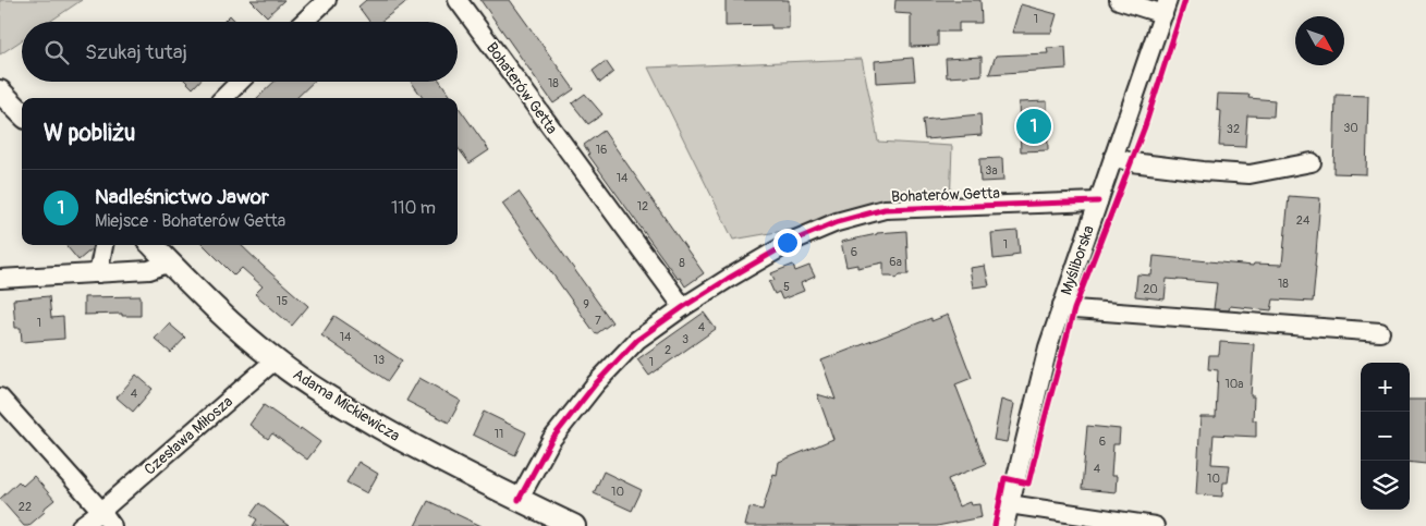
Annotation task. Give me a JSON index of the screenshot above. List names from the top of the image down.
{
  "streets": {
    "main road": ["Adama Mickiewicza"],
    "street": ["Bohaterów Getta", "Myśliborska", "Czesława Miłosza"]
  },
  "crossings": [
    ["Bohaterów Getta", "Myśliborska"],
    ["Bohaterów Getta", "Adama Mickiewicza"],
    ["Adama Mickiewicza", "Czesława Miłosza"]
  ],
  "house_numbers": [
    "1",
    "18",
    "30",
    "32",
    "16",
    "3a",
    "14",
    "12",
    "24",
    "1",
    "6",
    "6a",
    "8",
    "18",
    "5",
    "20",
    "15",
    "9",
    "7",
    "1",
    "4",
    "14",
    "3",
    "2",
    "13",
    "1",
    "10a",
    "4",
    "11",
    "6",
    "4",
    "10",
    "10",
    "22"
  ],
  "north": "bottom right",
  "page": {
    "search": "Szukaj tutaj",
    "heading": "W pobliżu",
    "pins": "1",
    "list": [
      {
        "mark": "1",
        "name": "Nadleśnictwo Jawor",
        "note": "Miejsce · Bohaterów Getta",
        "value": "110 m"
      }
    ],
    "map_buttons": ["+", "−"]
  }
}
